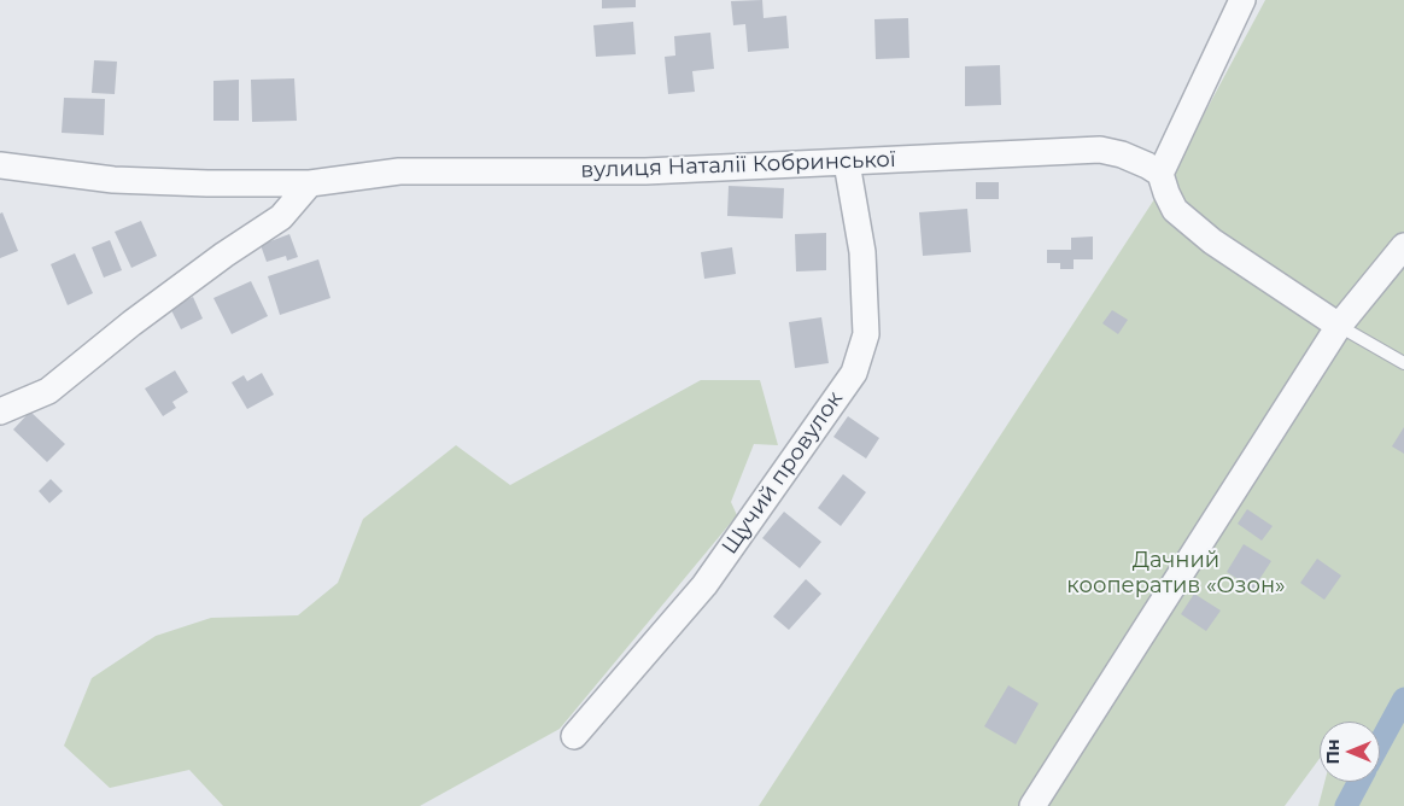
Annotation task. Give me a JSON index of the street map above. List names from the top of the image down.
{
  "streets": {
    "street": ["вулиця Наталії Кобринської", "Щучий провулок"]
  },
  "crossings": [
    ["вулиця Наталії Кобринської", "Щучий провулок"]
  ],
  "parks": ["Дачний кооператив «Озон»"],
  "north": "left"
}
